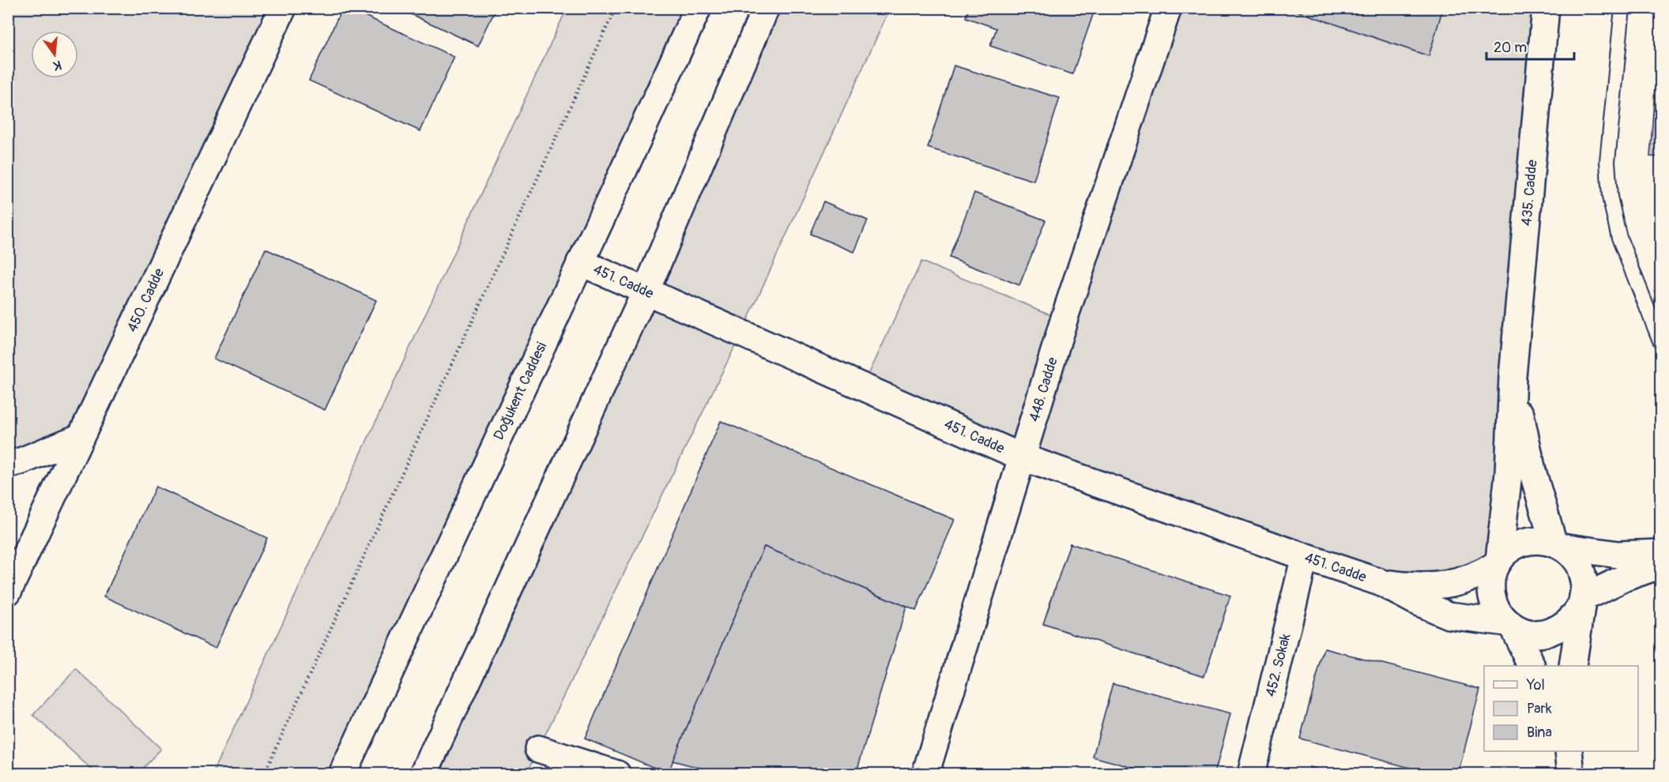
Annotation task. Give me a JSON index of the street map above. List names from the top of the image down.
{
  "streets": {
    "street": [
      "435. Cadde",
      "451. Cadde",
      "450. Cadde",
      "448. Cadde",
      "Doğukent Caddesi",
      "452. Sokak"
    ]
  },
  "crossings": [
    ["451. Cadde", "448. Cadde"],
    ["451. Cadde", "Doğukent Caddesi"],
    ["451. Cadde", "452. Sokak"]
  ],
  "legend": ["Yol", "Park", "Bina"],
  "scale_bar": "20 m",
  "north": "bottom"
}
